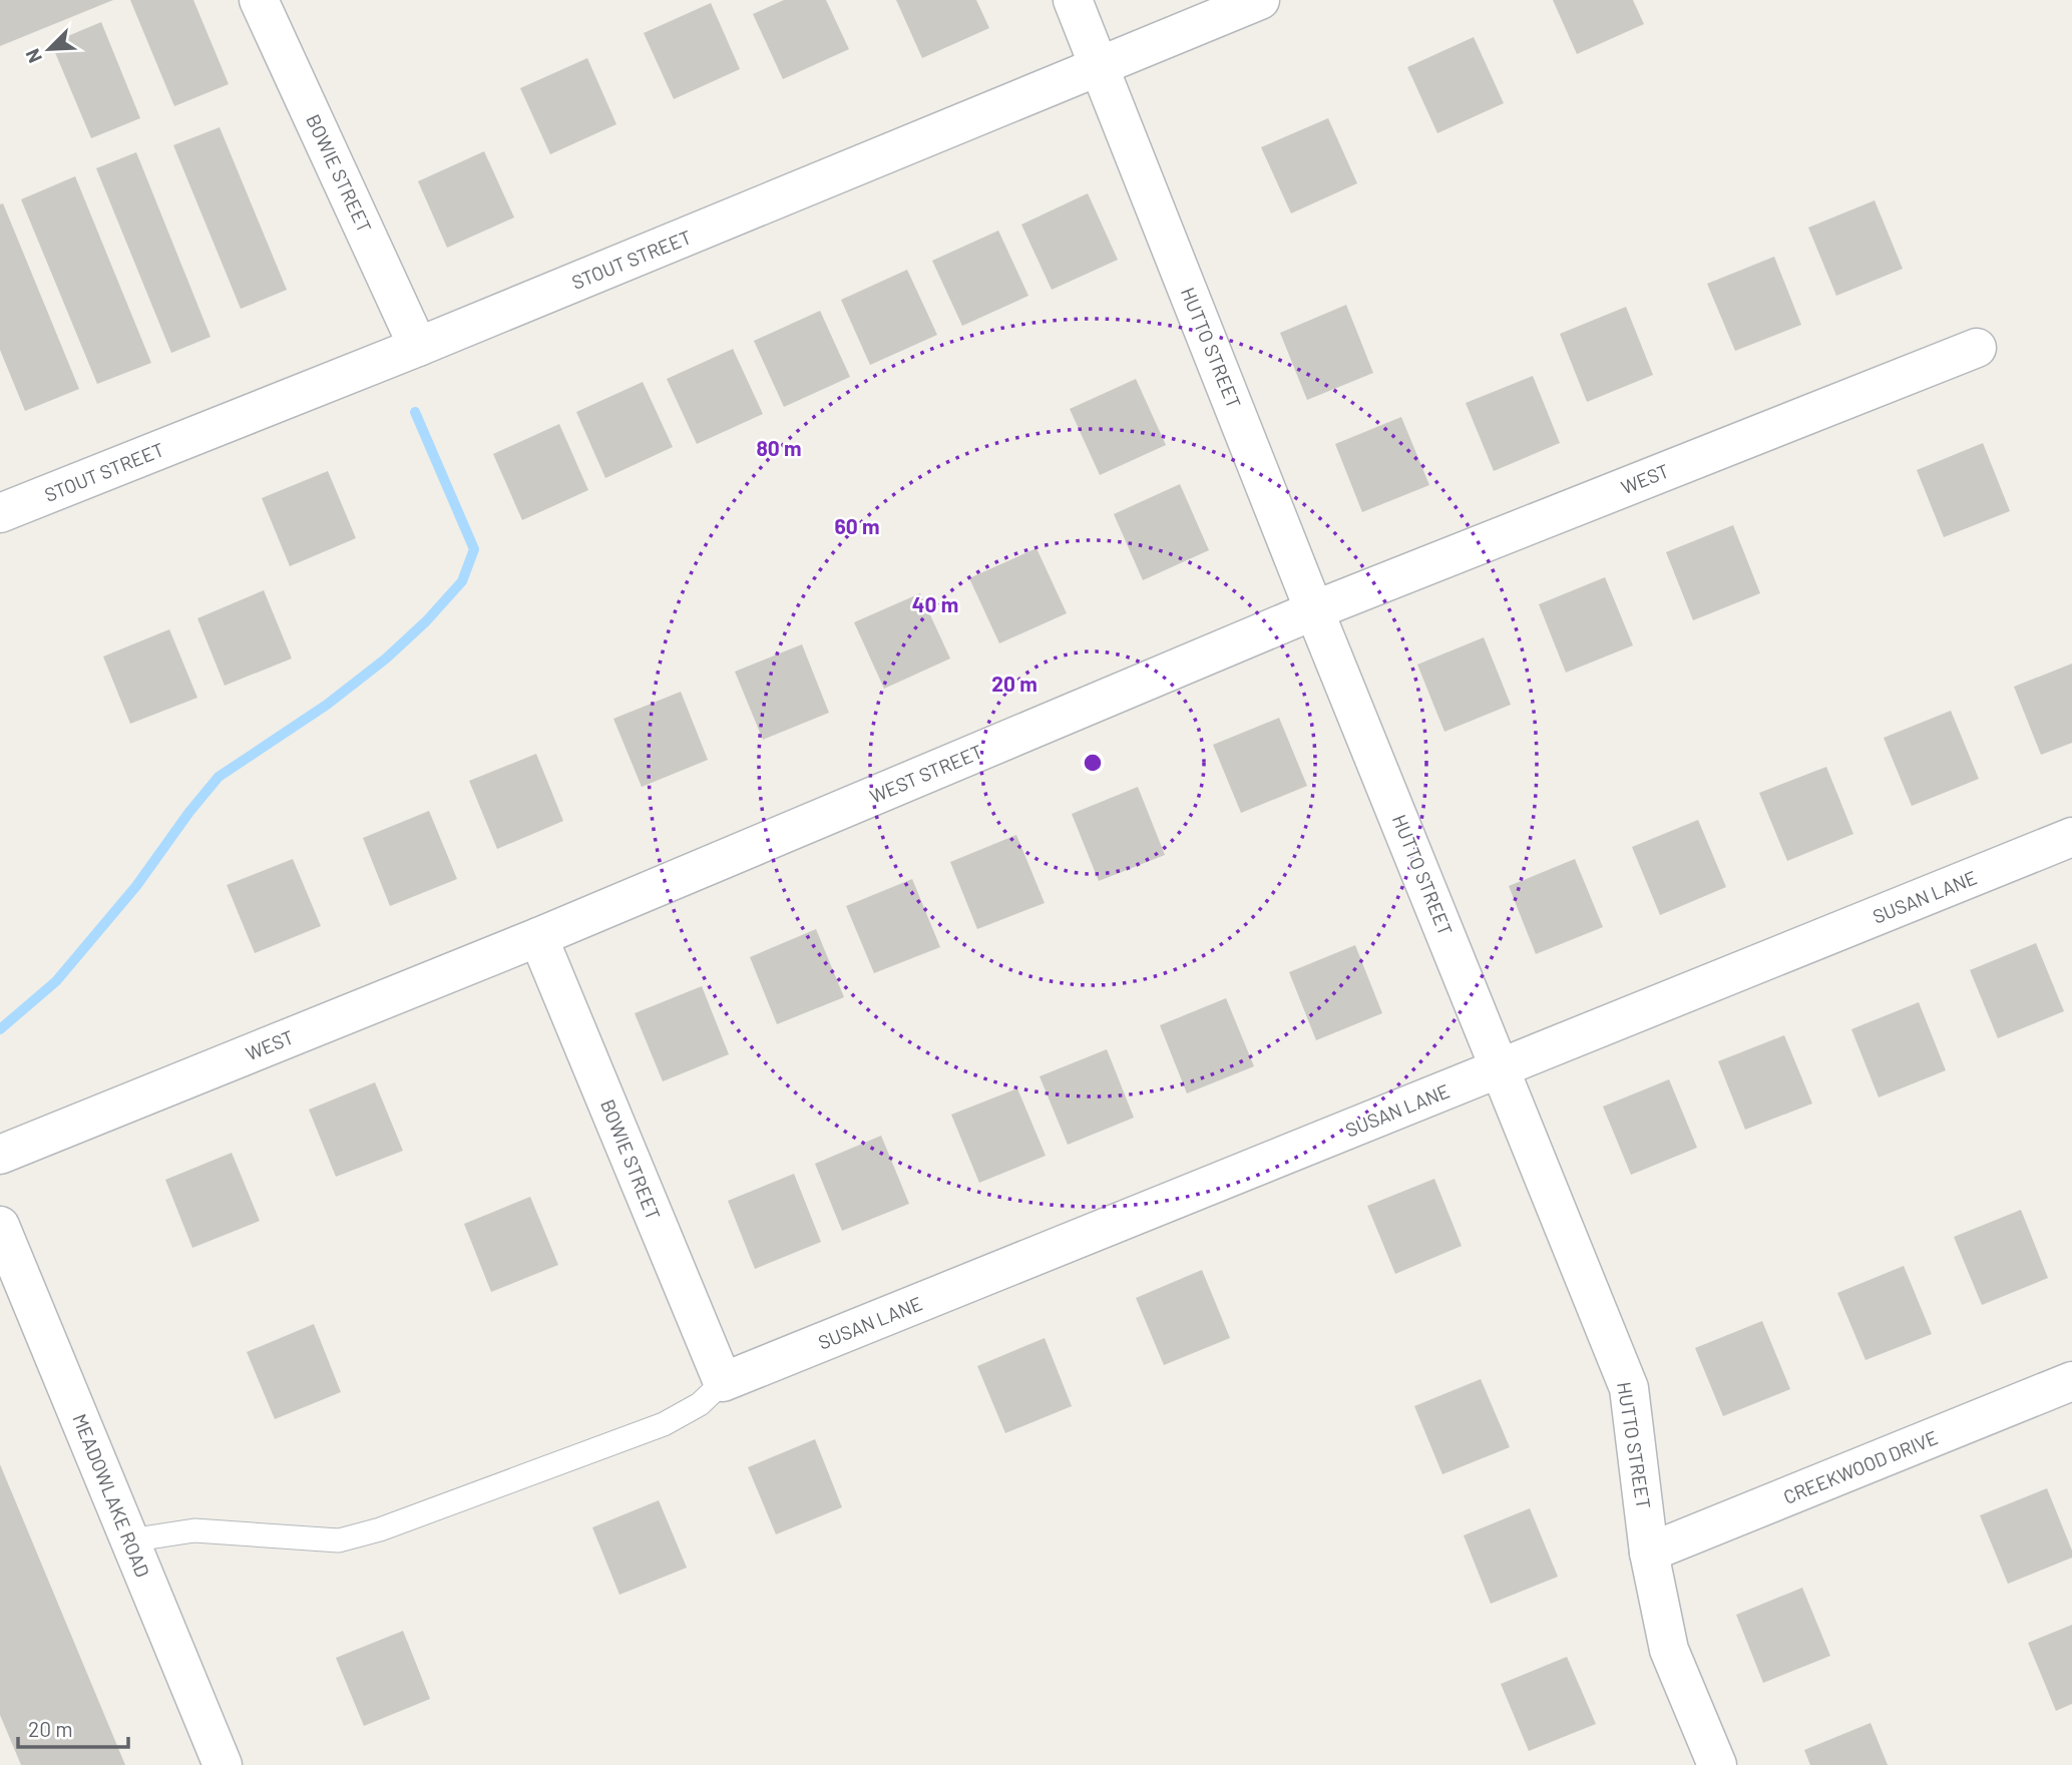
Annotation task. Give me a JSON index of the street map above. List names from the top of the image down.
{
  "streets": {
    "street": [
      "BOWIE STREET",
      "STOUT STREET",
      "HUTTO STREET",
      "WEST",
      "WEST STREET",
      "SUSAN LANE",
      "CREEKWOOD DRIVE",
      "MEADOWLAKE ROAD"
    ]
  },
  "crossings": [
    ["BOWIE STREET", "STOUT STREET"],
    ["BOWIE STREET", "WEST"],
    ["BOWIE STREET", "WEST STREET"],
    ["BOWIE STREET", "SUSAN LANE"],
    ["STOUT STREET", "HUTTO STREET"],
    ["HUTTO STREET", "WEST"],
    ["HUTTO STREET", "WEST STREET"],
    ["HUTTO STREET", "SUSAN LANE"],
    ["HUTTO STREET", "CREEKWOOD DRIVE"],
    ["WEST", "WEST STREET"]
  ],
  "scale_bar": "20 m",
  "north": "bottom left",
  "rings": [
    "80 m",
    "60 m",
    "40 m",
    "20 m"
  ]
}
